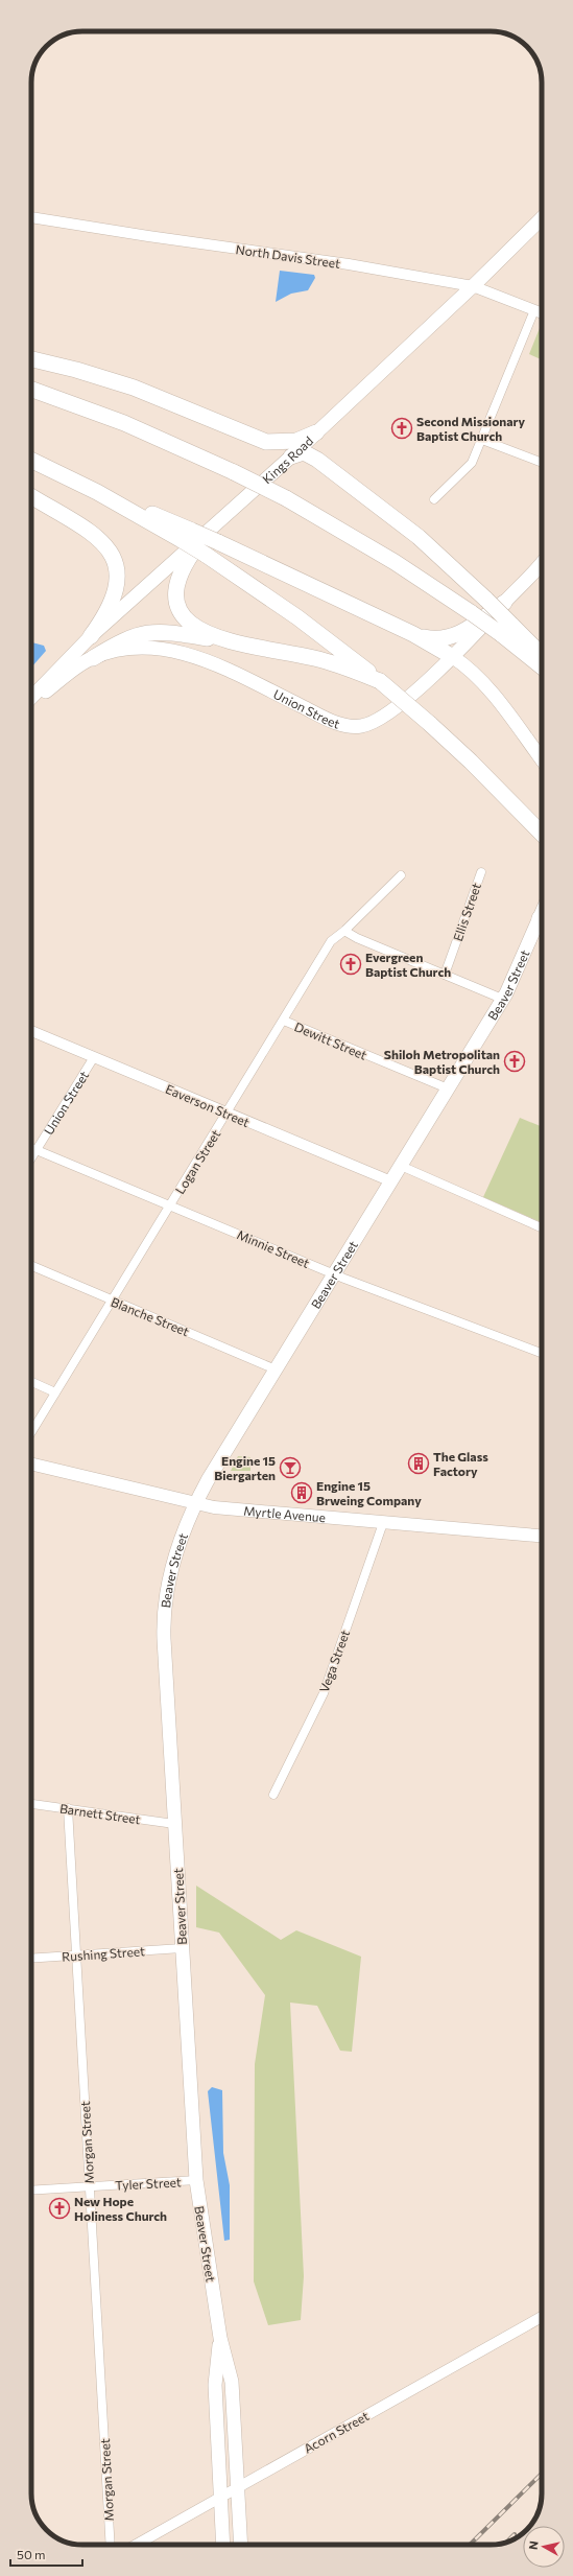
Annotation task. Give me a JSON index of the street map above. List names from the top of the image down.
{
  "streets": {
    "main road": [
      "Kings Road",
      "Union Street",
      "Beaver Street",
      "Myrtle Avenue"
    ],
    "street": [
      "North Davis Street",
      "Ellis Street",
      "Dewitt Street",
      "Eaverson Street",
      "Logan Street",
      "Minnie Street",
      "Blanche Street",
      "Vega Street",
      "Barnett Street",
      "Rushing Street",
      "Morgan Street",
      "Tyler Street",
      "Acorn Street"
    ]
  },
  "crossings": [
    ["North Davis Street", "Kings Road"],
    ["Union Street", "Eaverson Street"],
    ["Union Street", "Minnie Street"],
    ["Beaver Street", "Dewitt Street"],
    ["Beaver Street", "Eaverson Street"],
    ["Beaver Street", "Minnie Street"],
    ["Beaver Street", "Blanche Street"],
    ["Beaver Street", "Myrtle Avenue"],
    ["Beaver Street", "Barnett Street"],
    ["Beaver Street", "Rushing Street"],
    ["Beaver Street", "Tyler Street"],
    ["Beaver Street", "Acorn Street"],
    ["Dewitt Street", "Logan Street"],
    ["Eaverson Street", "Logan Street"],
    ["Logan Street", "Minnie Street"],
    ["Logan Street", "Blanche Street"],
    ["Myrtle Avenue", "Vega Street"],
    ["Barnett Street", "Morgan Street"],
    ["Rushing Street", "Morgan Street"],
    ["Morgan Street", "Tyler Street"]
  ],
  "places": {
    "church": [
      "Second Missionary Baptist Church",
      "Evergreen Baptist Church",
      "Shiloh Metropolitan Baptist Church",
      "New Hope Holiness Church"
    ],
    "building": ["The Glass Factory", "Engine 15 Brweing Company"],
    "bar": ["Engine 15 Biergarten"]
  },
  "scale_bar": "50 m",
  "north": "left"
}
